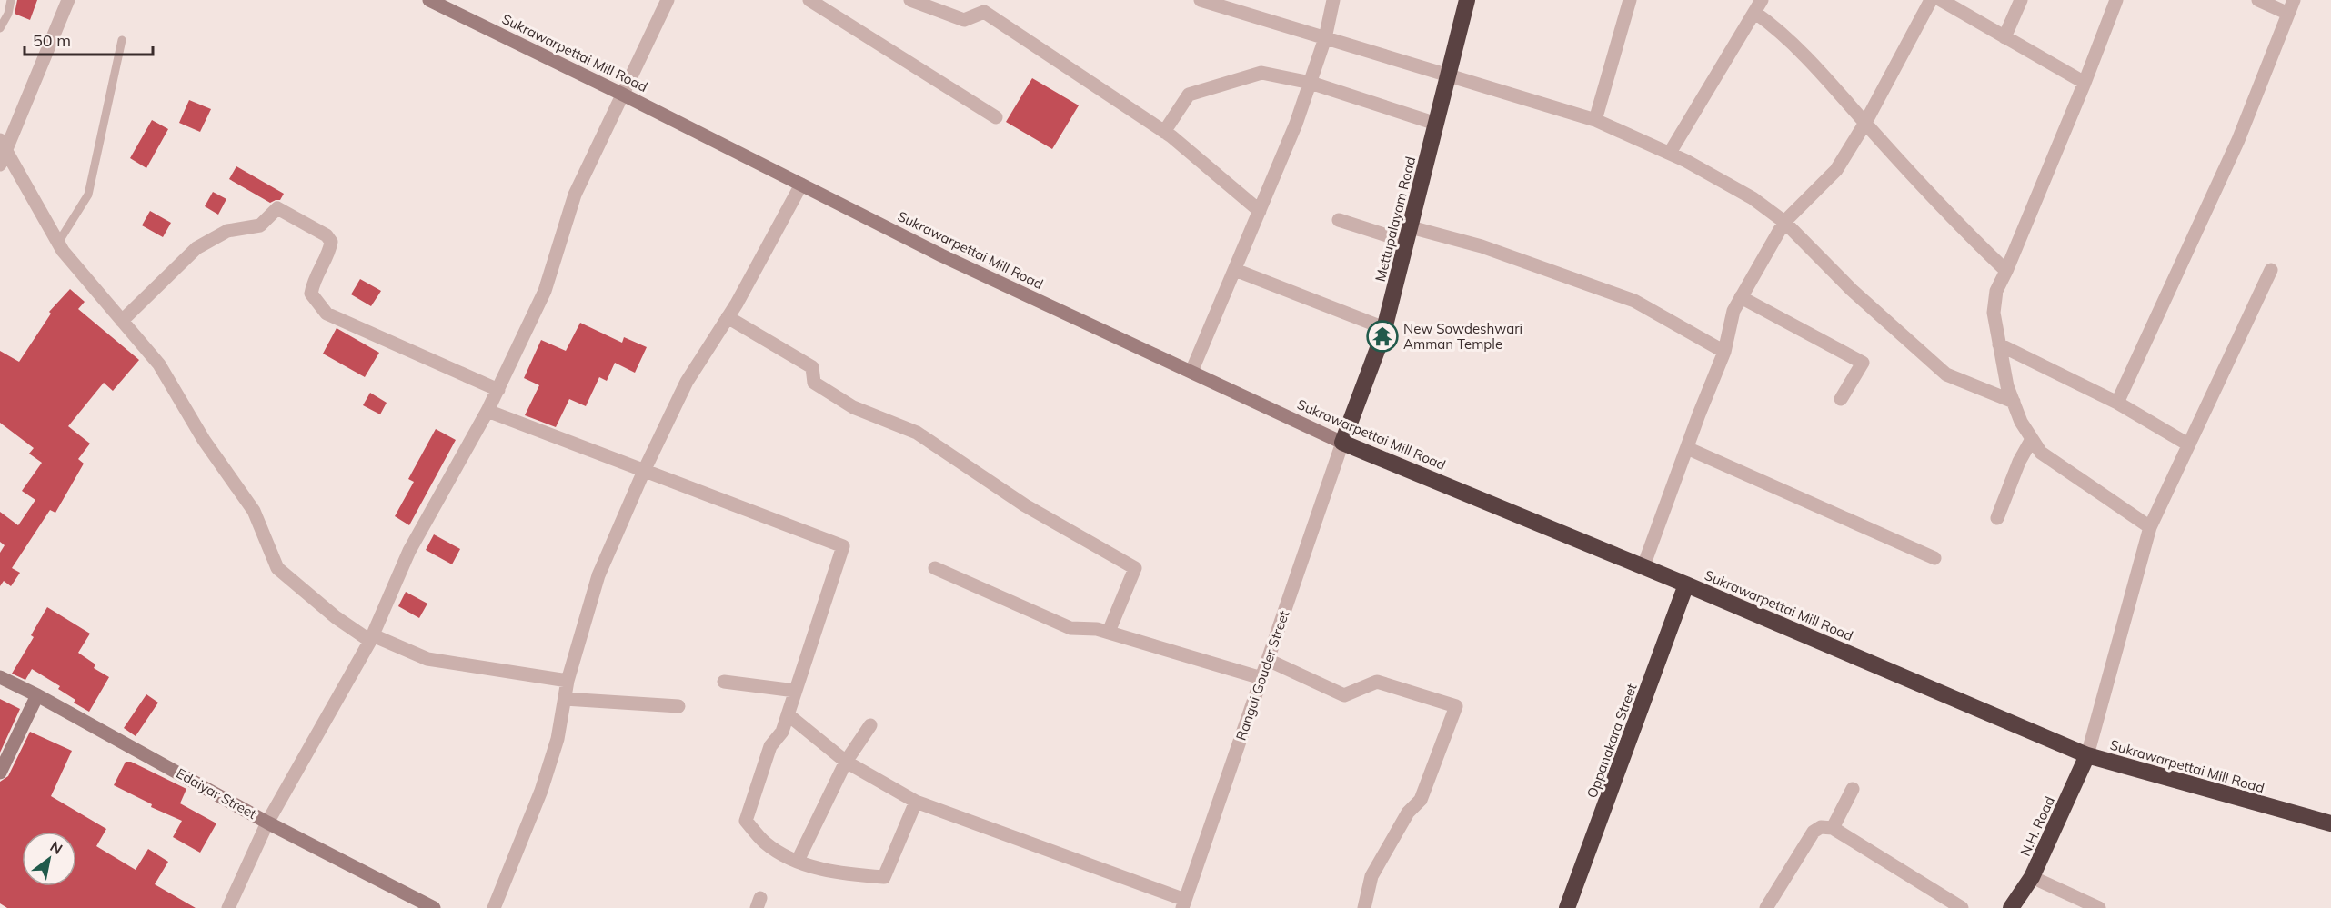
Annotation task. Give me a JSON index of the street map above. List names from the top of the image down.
{
  "streets": {
    "highway": [
      "Sukrawarpettai Mill Road",
      "Mettupalayam Road",
      "Oppanakara Street",
      "N.H. Road"
    ],
    "street": ["Rangai Gouder Street", "Edaiyar Street"]
  },
  "crossings": [
    ["Sukrawarpettai Mill Road", "Mettupalayam Road"],
    ["Sukrawarpettai Mill Road", "Rangai Gouder Street"],
    ["Sukrawarpettai Mill Road", "Oppanakara Street"],
    ["Sukrawarpettai Mill Road", "N.H. Road"],
    ["Mettupalayam Road", "Rangai Gouder Street"]
  ],
  "places": {
    "temple": ["New Sowdeshwari Amman Temple"]
  },
  "scale_bar": "50 m",
  "north": "top right"
}
